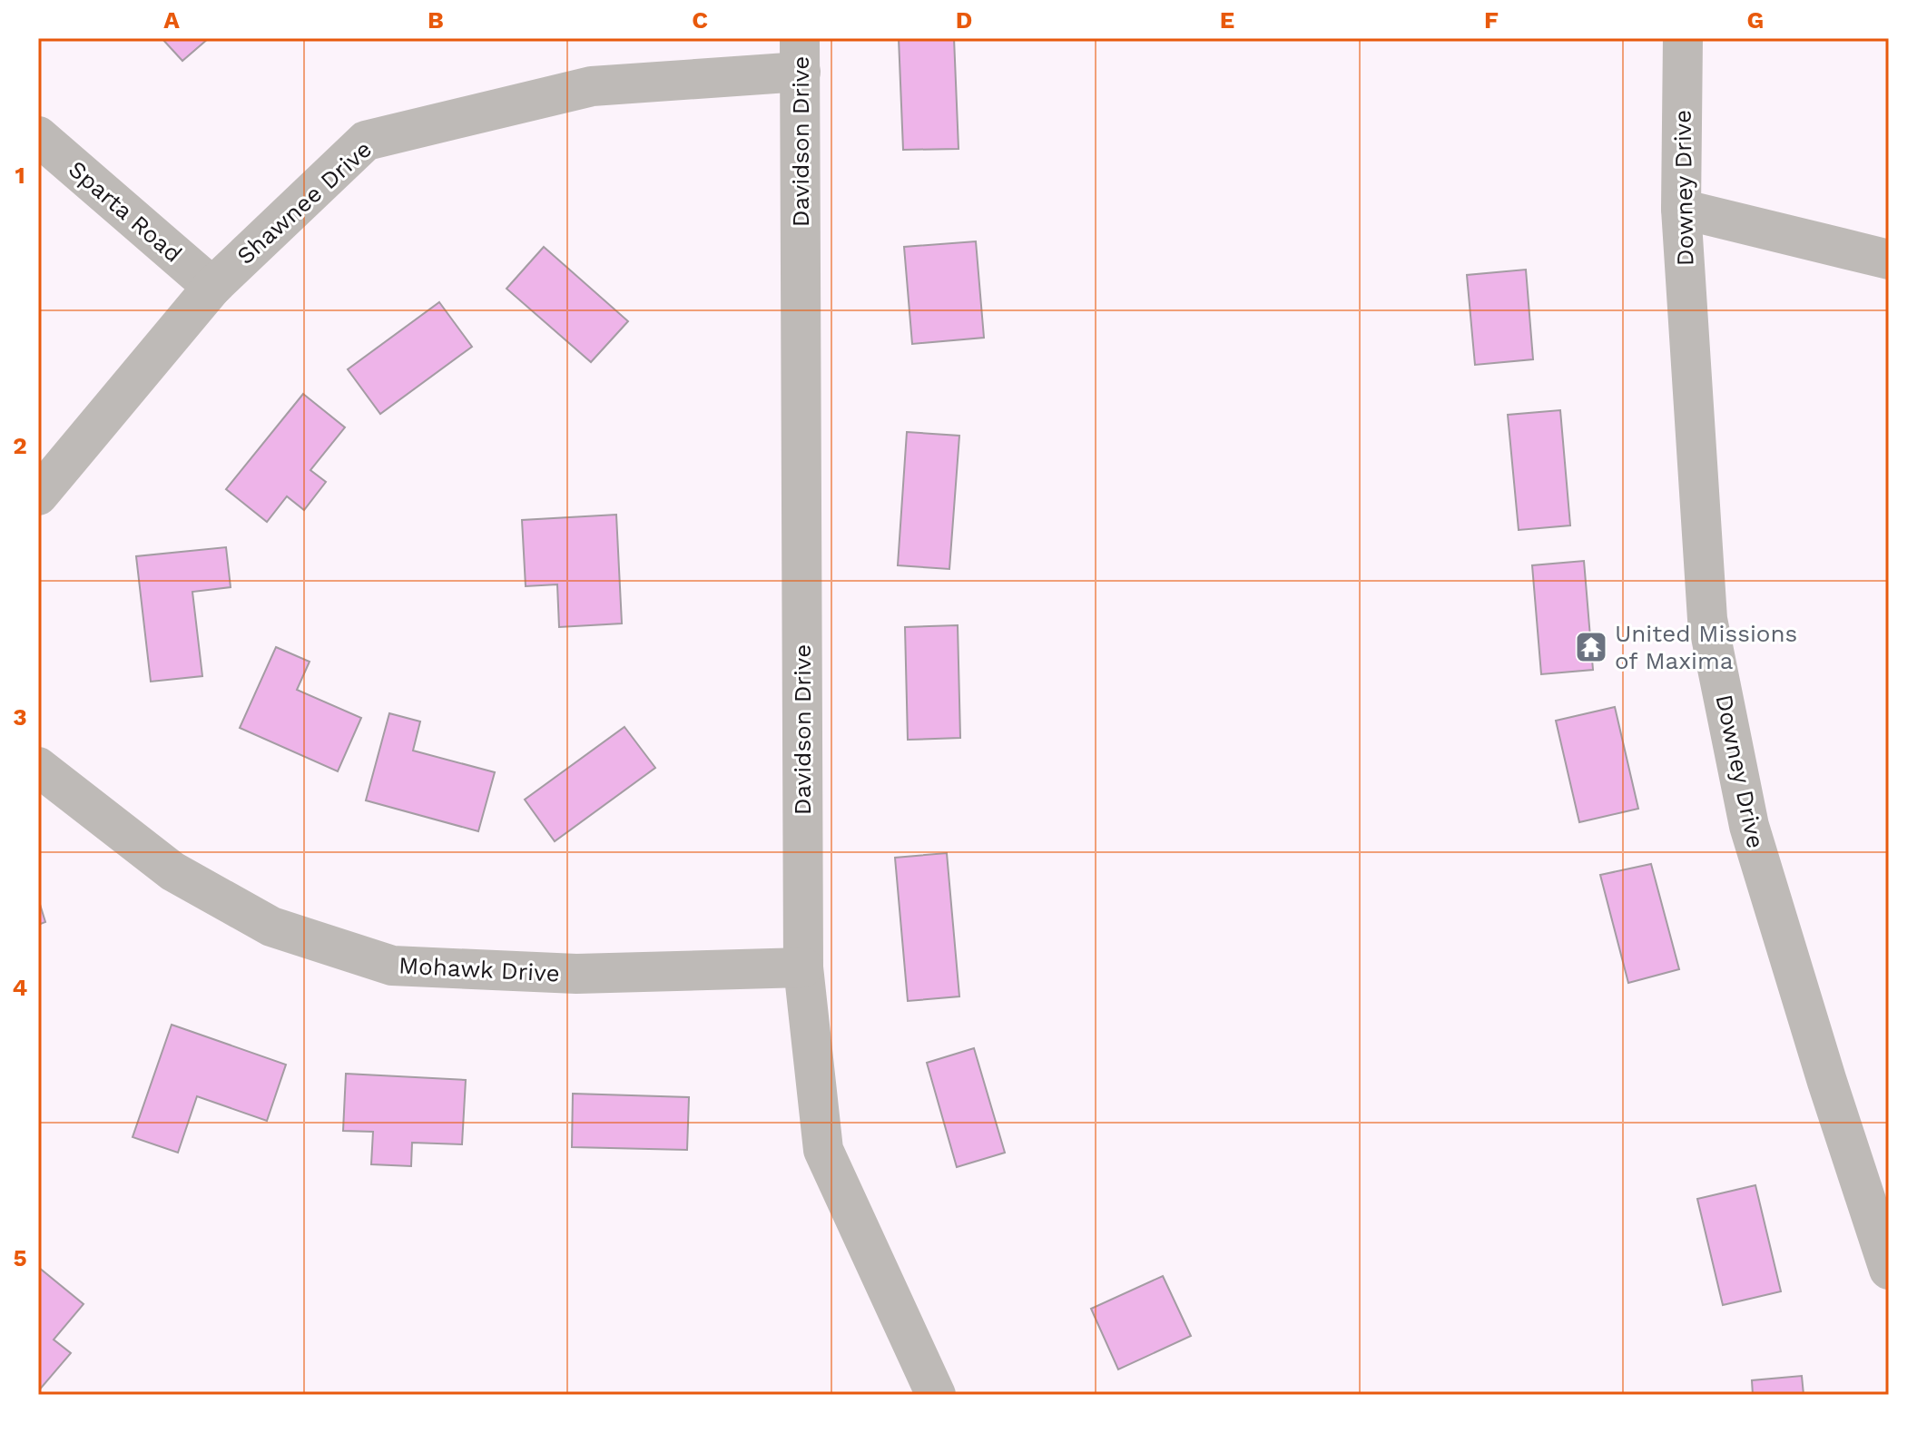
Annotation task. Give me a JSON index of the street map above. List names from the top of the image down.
{
  "streets": {
    "street": [
      "Davidson Drive",
      "Downey Drive",
      "Shawnee Drive",
      "Sparta Road",
      "Mohawk Drive"
    ]
  },
  "crossings": [
    ["Davidson Drive", "Shawnee Drive"],
    ["Davidson Drive", "Mohawk Drive"],
    ["Shawnee Drive", "Sparta Road"]
  ],
  "places": {
    "temple": ["United Missions of Maxima"]
  },
  "grid": {
    "columns": [
      "A",
      "B",
      "C",
      "D",
      "E",
      "F",
      "G"
    ],
    "rows": [
      "1",
      "2",
      "3",
      "4",
      "5"
    ]
  }
}
